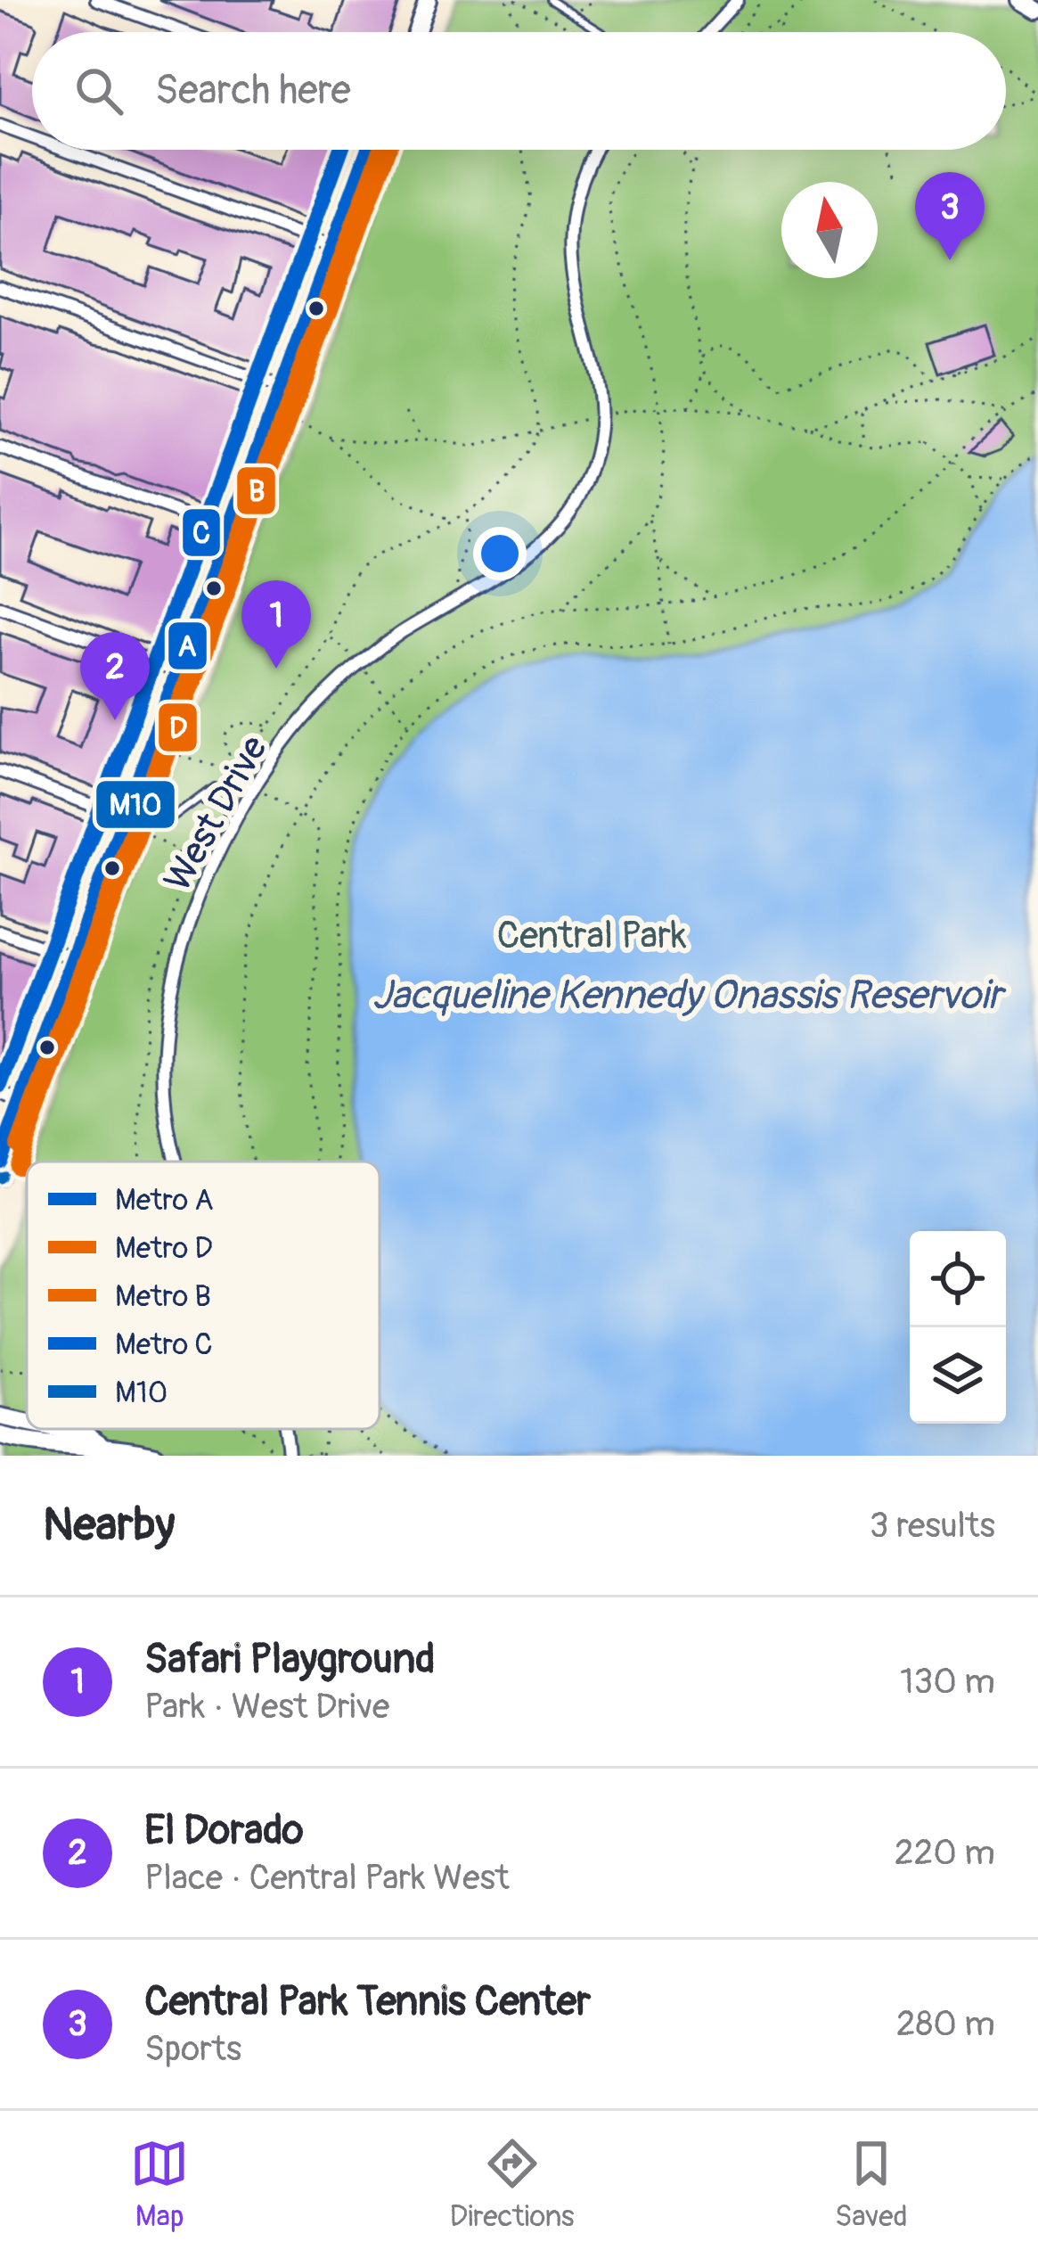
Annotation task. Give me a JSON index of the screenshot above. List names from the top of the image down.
{
  "streets": {
    "street": ["West Drive"]
  },
  "water": ["Jacqueline Kennedy Onassis Reservoir"],
  "parks": ["Central Park"],
  "lines": [
    "metro line A",
    "metro line D",
    "metro line B",
    "metro line C",
    "transit line M10"
  ],
  "legend": [
    "Metro A",
    "Metro D",
    "Metro B",
    "Metro C",
    "M10"
  ],
  "north": "top",
  "page": {
    "search": "Search here",
    "pins": ["3", "1", "2"],
    "heading": ["Nearby", "3 results"],
    "list": [
      {
        "mark": "1",
        "name": "Safari Playground",
        "note": "Park · West Drive",
        "value": "130 m"
      },
      {
        "mark": "2",
        "name": "El Dorado",
        "note": "Place · Central Park West",
        "value": "220 m"
      },
      {
        "mark": "3",
        "name": "Central Park Tennis Center",
        "note": "Sports",
        "value": "280 m"
      }
    ],
    "nav": ["Map", "Directions", "Saved"]
  }
}
